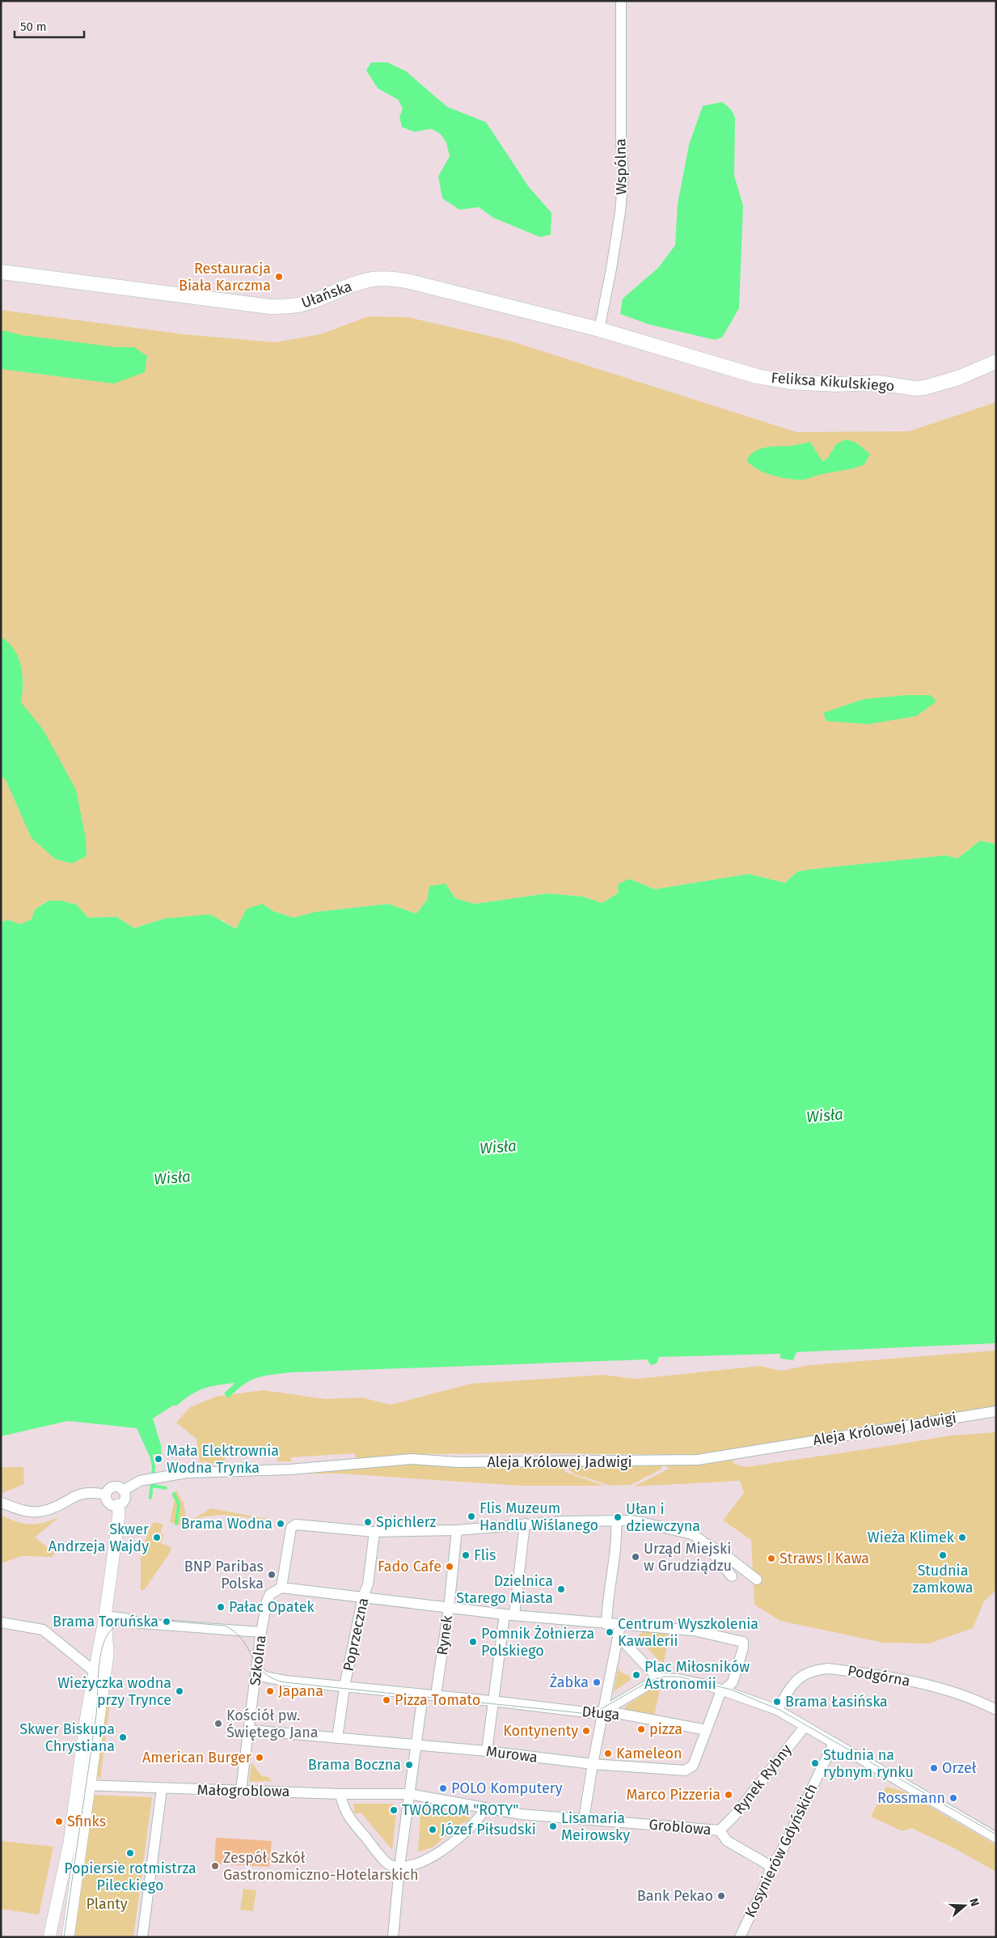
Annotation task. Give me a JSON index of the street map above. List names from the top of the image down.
{
  "streets": {
    "main road": ["Ułańska", "Feliksa Kikulskiego"],
    "street": [
      "Wspólna",
      "Aleja Królowej Jadwigi",
      "Poprzeczna",
      "Rynek",
      "Szkolna",
      "Podgórna",
      "Długa",
      "Murowa",
      "Rynek Rybny",
      "Małogroblowa",
      "Groblowa",
      "Kosynierów Gdyńskich"
    ]
  },
  "crossings": [
    ["Wspólna", "Ułańska"],
    ["Wspólna", "Feliksa Kikulskiego"],
    ["Ułańska", "Feliksa Kikulskiego"],
    ["Poprzeczna", "Murowa"],
    ["Rynek", "Murowa"],
    ["Rynek", "Małogroblowa"],
    ["Rynek", "Groblowa"],
    ["Szkolna", "Murowa"],
    ["Szkolna", "Małogroblowa"],
    ["Długa", "Murowa"],
    ["Rynek Rybny", "Groblowa"],
    ["Małogroblowa", "Groblowa"],
    ["Groblowa", "Kosynierów Gdyńskich"]
  ],
  "water": ["Wisła"],
  "parks": ["Planty"],
  "places": [
    "Restauracja Biała Karczma",
    "Mała Elektrownia Wodna Trynka",
    "Flis Muzeum Handlu Wiślanego",
    "Ułan i dziewczyna",
    "Spichlerz",
    "Brama Wodna",
    "Skwer Andrzeja Wajdy",
    "Wieża Klimek",
    "Flis",
    "Studnia zamkowa",
    "Urząd Miejski w Grudziądzu",
    "Straws I Kawa",
    "Fado Cafe",
    "BNP Paribas Polska",
    "Dzielnica Starego Miasta",
    "Pałac Opatek",
    "Brama Toruńska",
    "Centrum Wyszkolenia Kawalerii",
    "Pomnik Żołnierza Polskiego",
    "Plac Miłosników Astronomii",
    "Żabka",
    "Wieżyczka wodna przy Trynce",
    "Japana",
    "Pizza Tomato",
    "Brama Łasińska",
    "Kościół pw. Świętego Jana",
    "pizza",
    "Kontynenty",
    "Skwer Biskupa Chrystiana",
    "Kameleon",
    "American Burger",
    "Studnia na rybnym rynku",
    "Brama Boczna",
    "Orzeł",
    "POLO Komputery",
    "Marco Pizzeria",
    "Rossmann",
    "TWÓRCOM \"ROTY\"",
    "Sfinks",
    "Lisamaria Meirowsky",
    "Józef Piłsudski",
    "Popiersie rotmistrza Pileckiego",
    "Zespół Szkół Gastronomiczno-Hotelarskich",
    "Bank Pekao"
  ],
  "scale_bar": "50 m",
  "north": "right"
}
